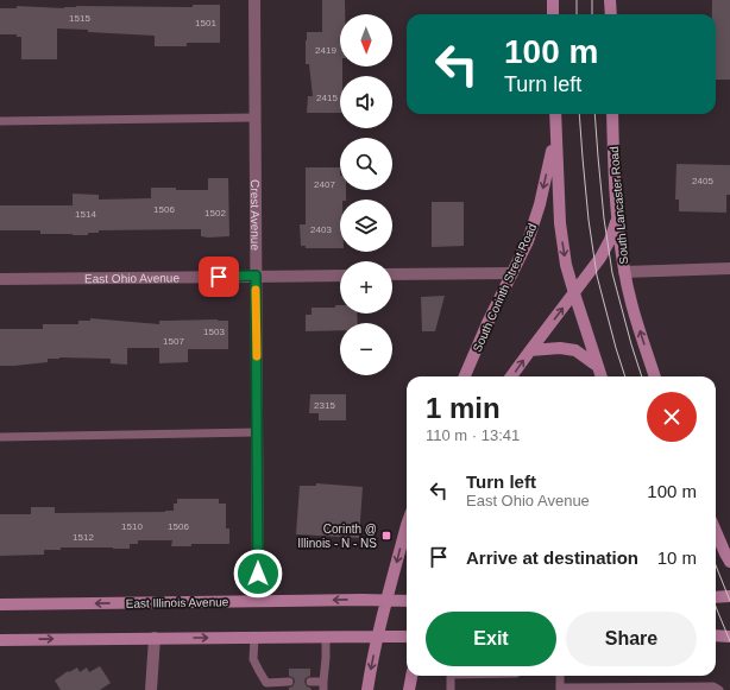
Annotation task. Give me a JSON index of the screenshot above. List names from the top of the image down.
{
  "streets": {
    "main road": ["South Lancaster Road", "South Corinth Street Road", "East Illinois Avenue"],
    "street": ["Crest Avenue", "East Ohio Avenue"]
  },
  "crossings": [
    ["Crest Avenue", "East Ohio Avenue"],
    ["Crest Avenue", "East Illinois Avenue"]
  ],
  "places": {
    "transit": ["Corinth @ Illinois - N - NS"]
  },
  "house_numbers": [
    "1515",
    "1501",
    "2419",
    "2415",
    "2405",
    "2407",
    "1506",
    "1502",
    "1514",
    "2403",
    "1503",
    "1507",
    "2315",
    "1510",
    "1506",
    "1512"
  ],
  "north": "bottom",
  "page": {
    "map_buttons": ["+", "−"],
    "turn": ["100 m", "Turn left"],
    "heading": ["1 min", "110 m · 13:41"],
    "list": [
      {
        "name": "Turn left",
        "note": "East Ohio Avenue",
        "value": "100 m"
      },
      {
        "name": "Arrive at destination",
        "value": "10 m"
      }
    ],
    "buttons": ["Exit", "Share"]
  }
}
